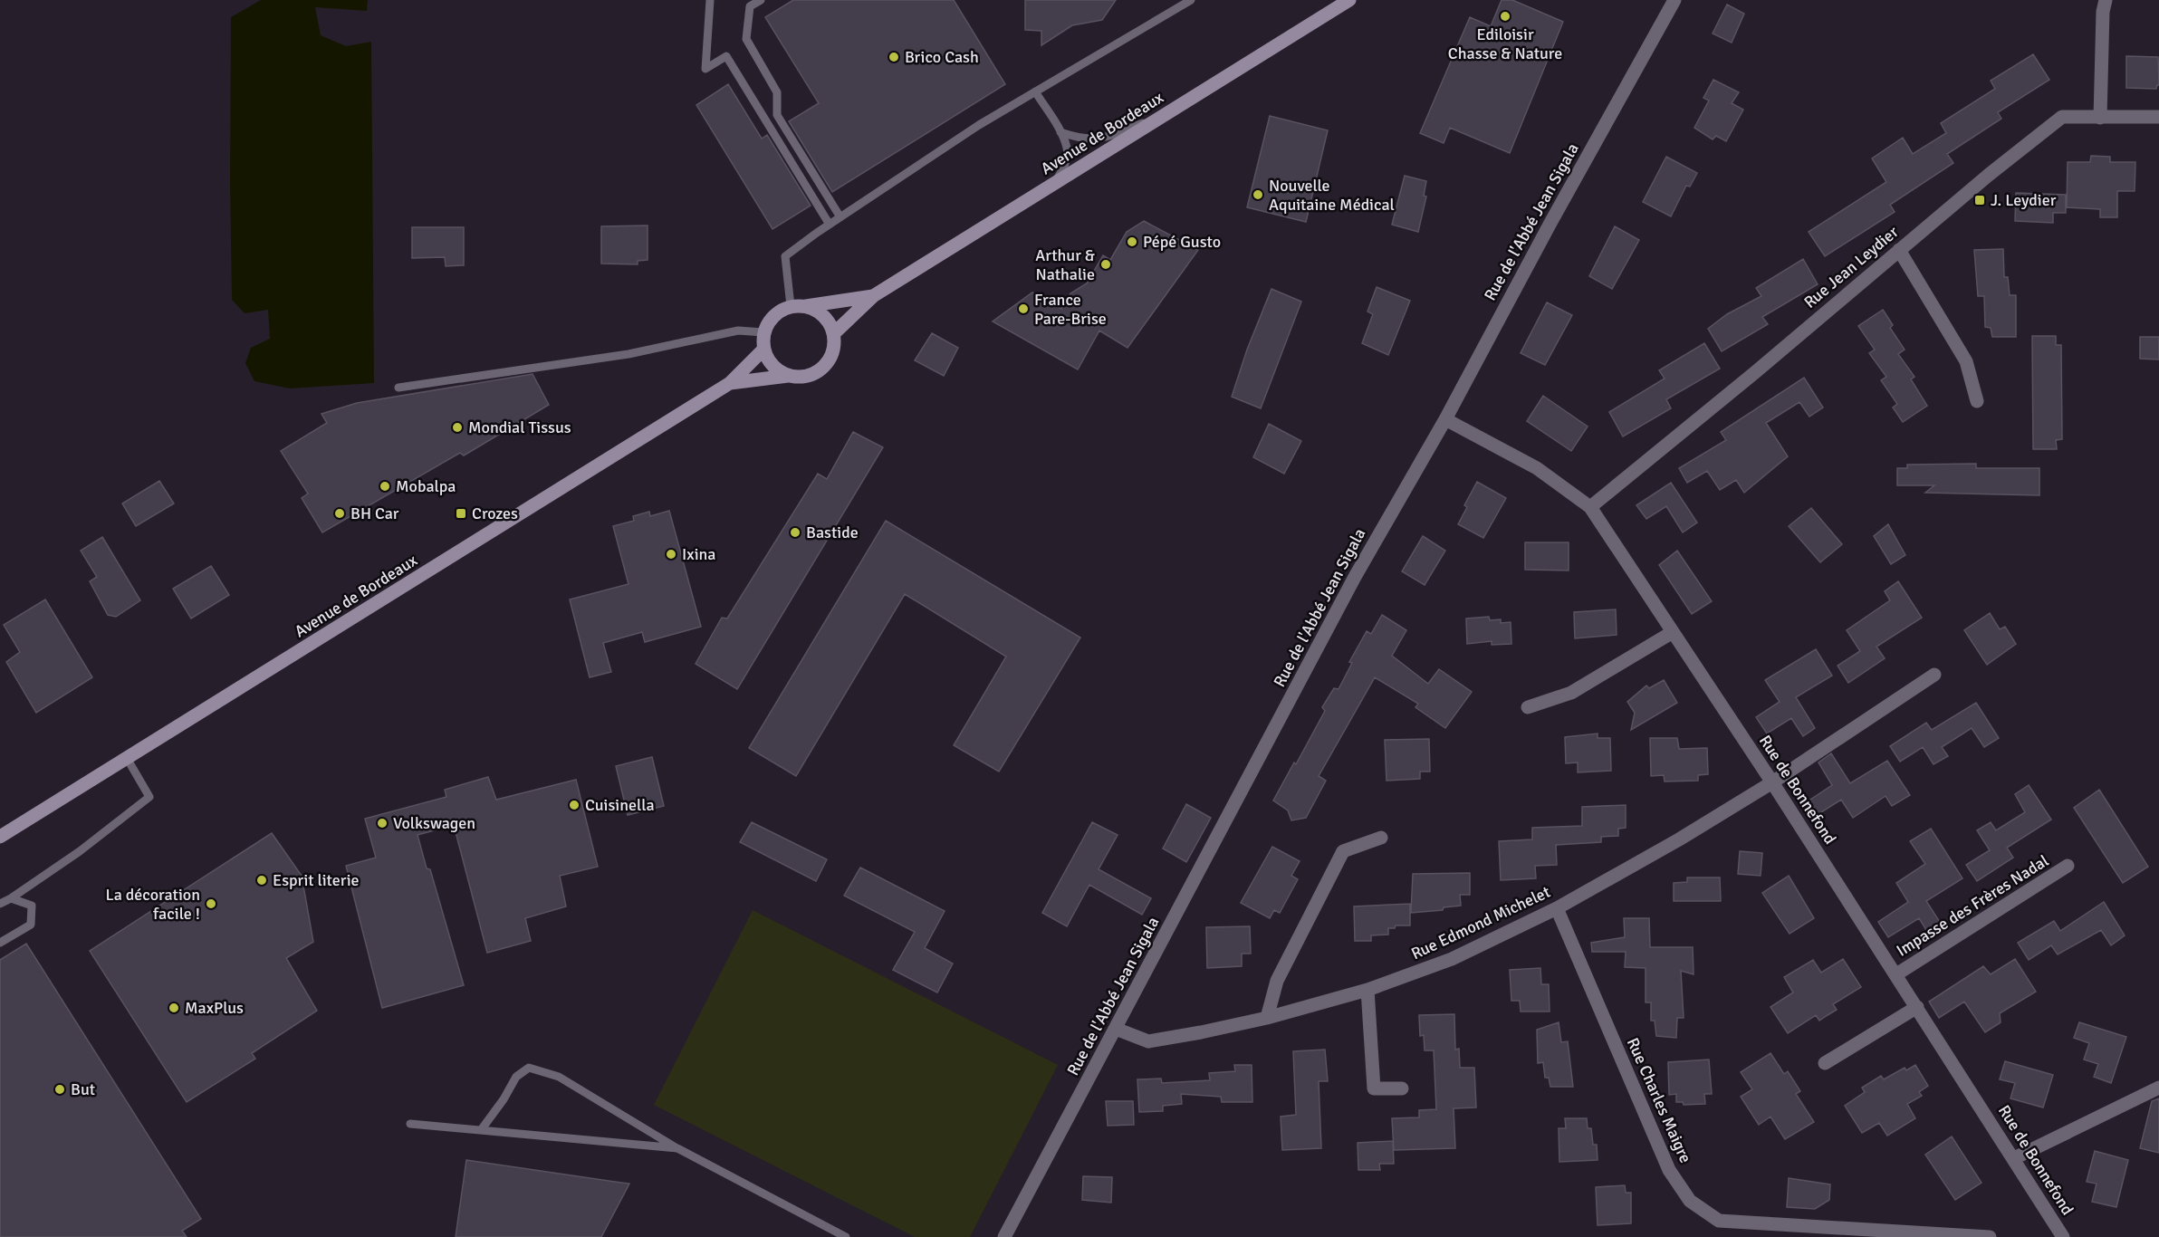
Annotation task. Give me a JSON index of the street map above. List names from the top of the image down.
{
  "streets": {
    "main road": ["Avenue de Bordeaux"],
    "street": [
      "Rue de l'Abbé Jean Sigala",
      "Rue Jean Leydier",
      "Rue de Bonnefond",
      "Impasse des Frères Nadal",
      "Rue Edmond Michelet",
      "Rue Charles Maigre"
    ]
  },
  "crossings": [
    ["Rue de l'Abbé Jean Sigala", "Rue de Bonnefond"],
    ["Rue de l'Abbé Jean Sigala", "Rue Edmond Michelet"],
    ["Rue Jean Leydier", "Rue de Bonnefond"],
    ["Rue de Bonnefond", "Impasse des Frères Nadal"],
    ["Rue de Bonnefond", "Rue Edmond Michelet"],
    ["Rue Edmond Michelet", "Rue Charles Maigre"]
  ],
  "places": {
    "other": [
      "Ediloisir Chasse & Nature",
      "Brico Cash",
      "Nouvelle Aquitaine Médical",
      "Pépé Gusto",
      "Arthur & Nathalie",
      "France Pare-Brise",
      "Mondial Tissus",
      "Mobalpa",
      "BH Car",
      "Bastide",
      "Ixina",
      "Cuisinella",
      "Volkswagen",
      "Esprit literie",
      "La décoration facile !",
      "MaxPlus",
      "But"
    ],
    "transit": ["J. Leydier", "Crozes"]
  }
}
